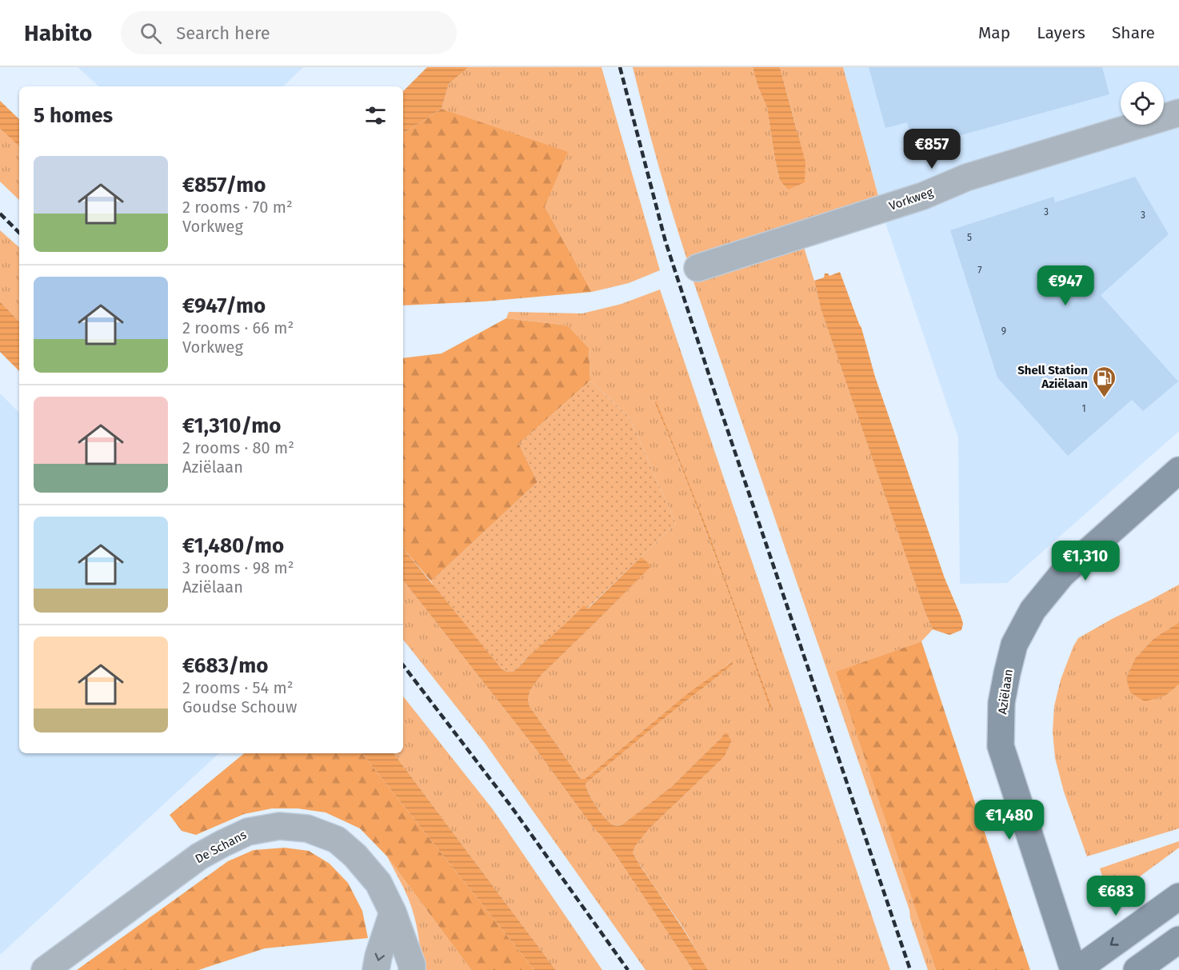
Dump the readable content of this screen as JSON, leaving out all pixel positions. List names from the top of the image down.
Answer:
{
  "streets": {
    "street": ["Vorkweg", "Aziëlaan", "De Schans"]
  },
  "places": {
    "fuel station": ["Shell Station Aziëlaan"]
  },
  "house_numbers": [
    "3",
    "3",
    "5",
    "7",
    "9",
    "1"
  ],
  "page": {
    "header": "Habito",
    "search": "Search here",
    "nav": ["Map", "Layers", "Share"],
    "heading": "5 homes",
    "price": [
      "€857",
      "€947",
      "€1,310",
      "€1,480",
      "€683"
    ],
    "list": [
      {
        "name": "€857/mo",
        "note": "2 rooms · 70 m² · Vorkweg"
      },
      {
        "name": "€947/mo",
        "note": "2 rooms · 66 m² · Vorkweg"
      },
      {
        "name": "€1,310/mo",
        "note": "2 rooms · 80 m² · Aziëlaan"
      },
      {
        "name": "€1,480/mo",
        "note": "3 rooms · 98 m² · Aziëlaan"
      },
      {
        "name": "€683/mo",
        "note": "2 rooms · 54 m² · Goudse Schouw"
      }
    ]
  }
}
